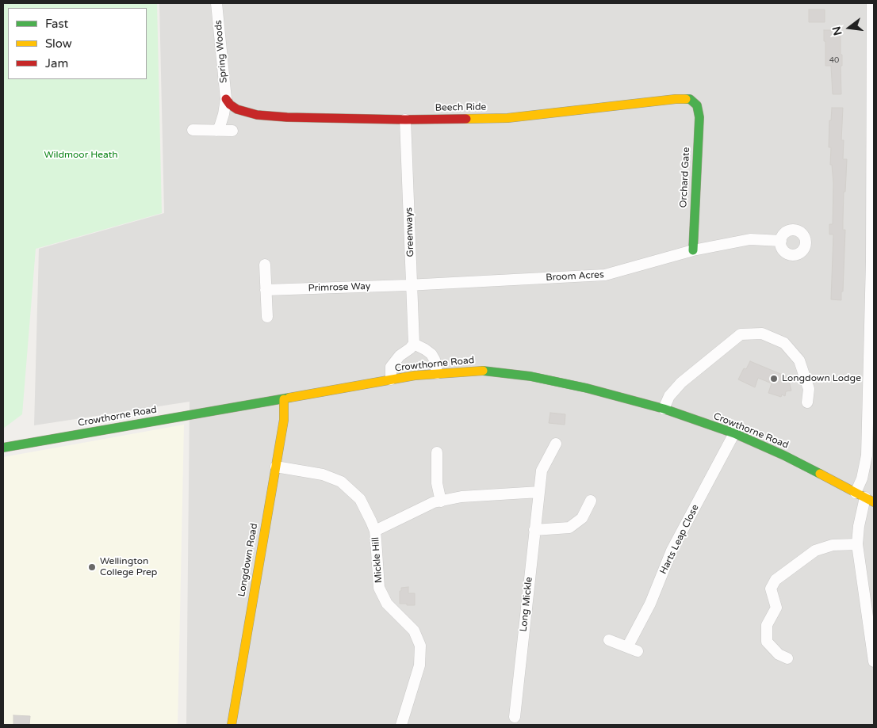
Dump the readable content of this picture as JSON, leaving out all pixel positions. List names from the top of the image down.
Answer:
{
  "streets": {
    "street": [
      "Spring Woods",
      "Beech Ride",
      "Orchard Gate",
      "Greenways",
      "Broom Acres",
      "Primrose Way",
      "Crowthorne Road",
      "Harts Leap Close",
      "Longdown Road",
      "Mickle Hill",
      "Long Mickle"
    ]
  },
  "crossings": [
    ["Spring Woods", "Beech Ride"],
    ["Beech Ride", "Orchard Gate"],
    ["Beech Ride", "Greenways"],
    ["Orchard Gate", "Broom Acres"],
    ["Greenways", "Broom Acres"],
    ["Greenways", "Primrose Way"],
    ["Broom Acres", "Primrose Way"],
    ["Crowthorne Road", "Harts Leap Close"],
    ["Crowthorne Road", "Longdown Road"],
    ["Longdown Road", "Mickle Hill"]
  ],
  "parks": ["Wildmoor Heath"],
  "places": ["Longdown Lodge", "Wellington College Prep"],
  "house_numbers": ["40"],
  "legend": ["Fast", "Slow", "Jam"],
  "north": "left"
}
